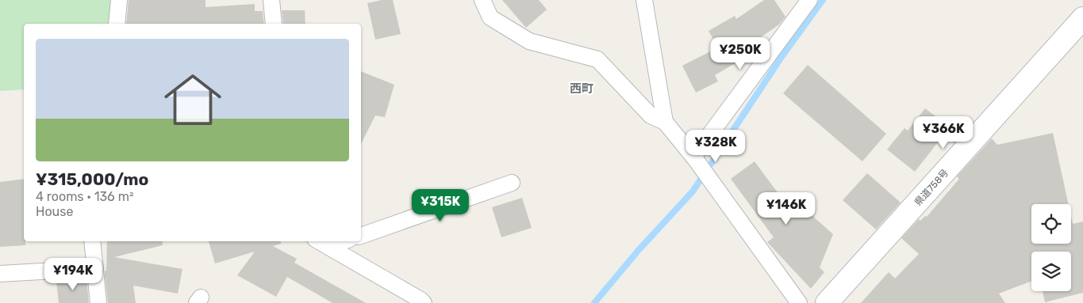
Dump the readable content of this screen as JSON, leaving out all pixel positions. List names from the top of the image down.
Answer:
{
  "streets": {
    "main road": ["県道758号"]
  },
  "districts": ["西町"],
  "page": {
    "list": [
      {
        "name": "¥315,000/mo",
        "note": "4 rooms · 136 m² · House"
      }
    ],
    "price": [
      "¥250K",
      "¥366K",
      "¥328K",
      "¥315K",
      "¥146K",
      "¥194K"
    ]
  }
}
